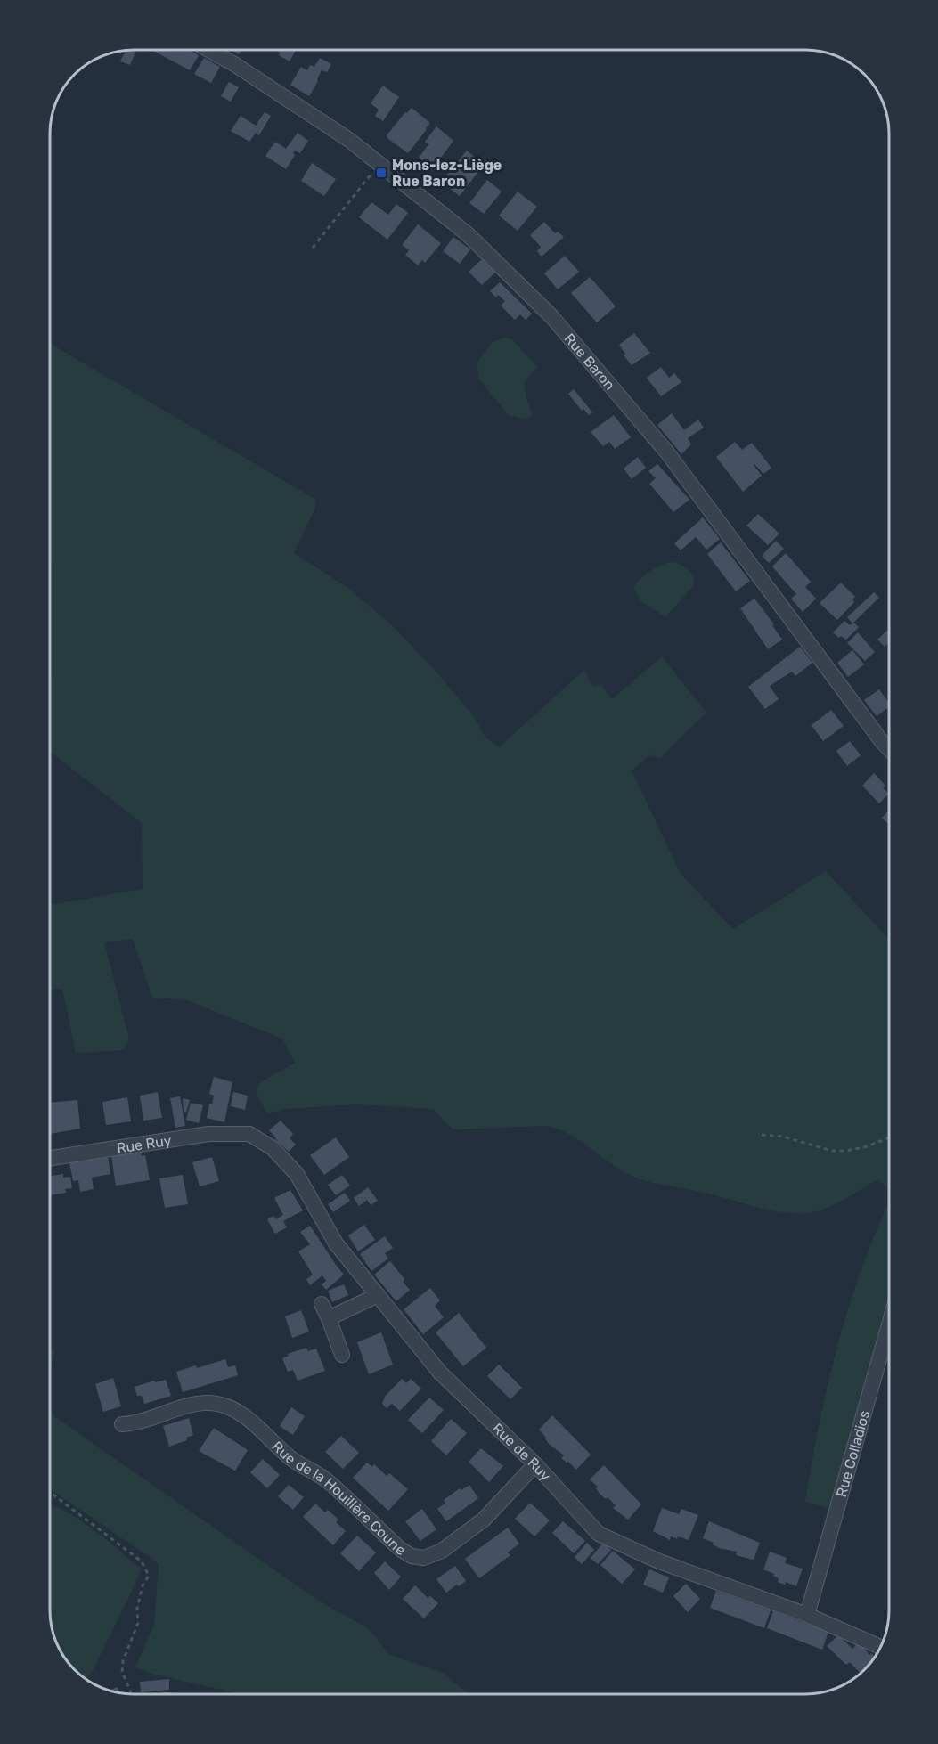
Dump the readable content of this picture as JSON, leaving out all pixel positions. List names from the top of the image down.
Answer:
{
  "streets": {
    "street": [
      "Rue Baron",
      "Rue Ruy",
      "Rue de Ruy",
      "Rue Colladios",
      "Rue de la Houillère Coune"
    ]
  },
  "crossings": [
    ["Rue Ruy", "Rue de Ruy"],
    ["Rue de Ruy", "Rue Colladios"],
    ["Rue de Ruy", "Rue de la Houillère Coune"]
  ],
  "places": {
    "transit": ["Mons-lez-Liège Rue Baron"]
  }
}
